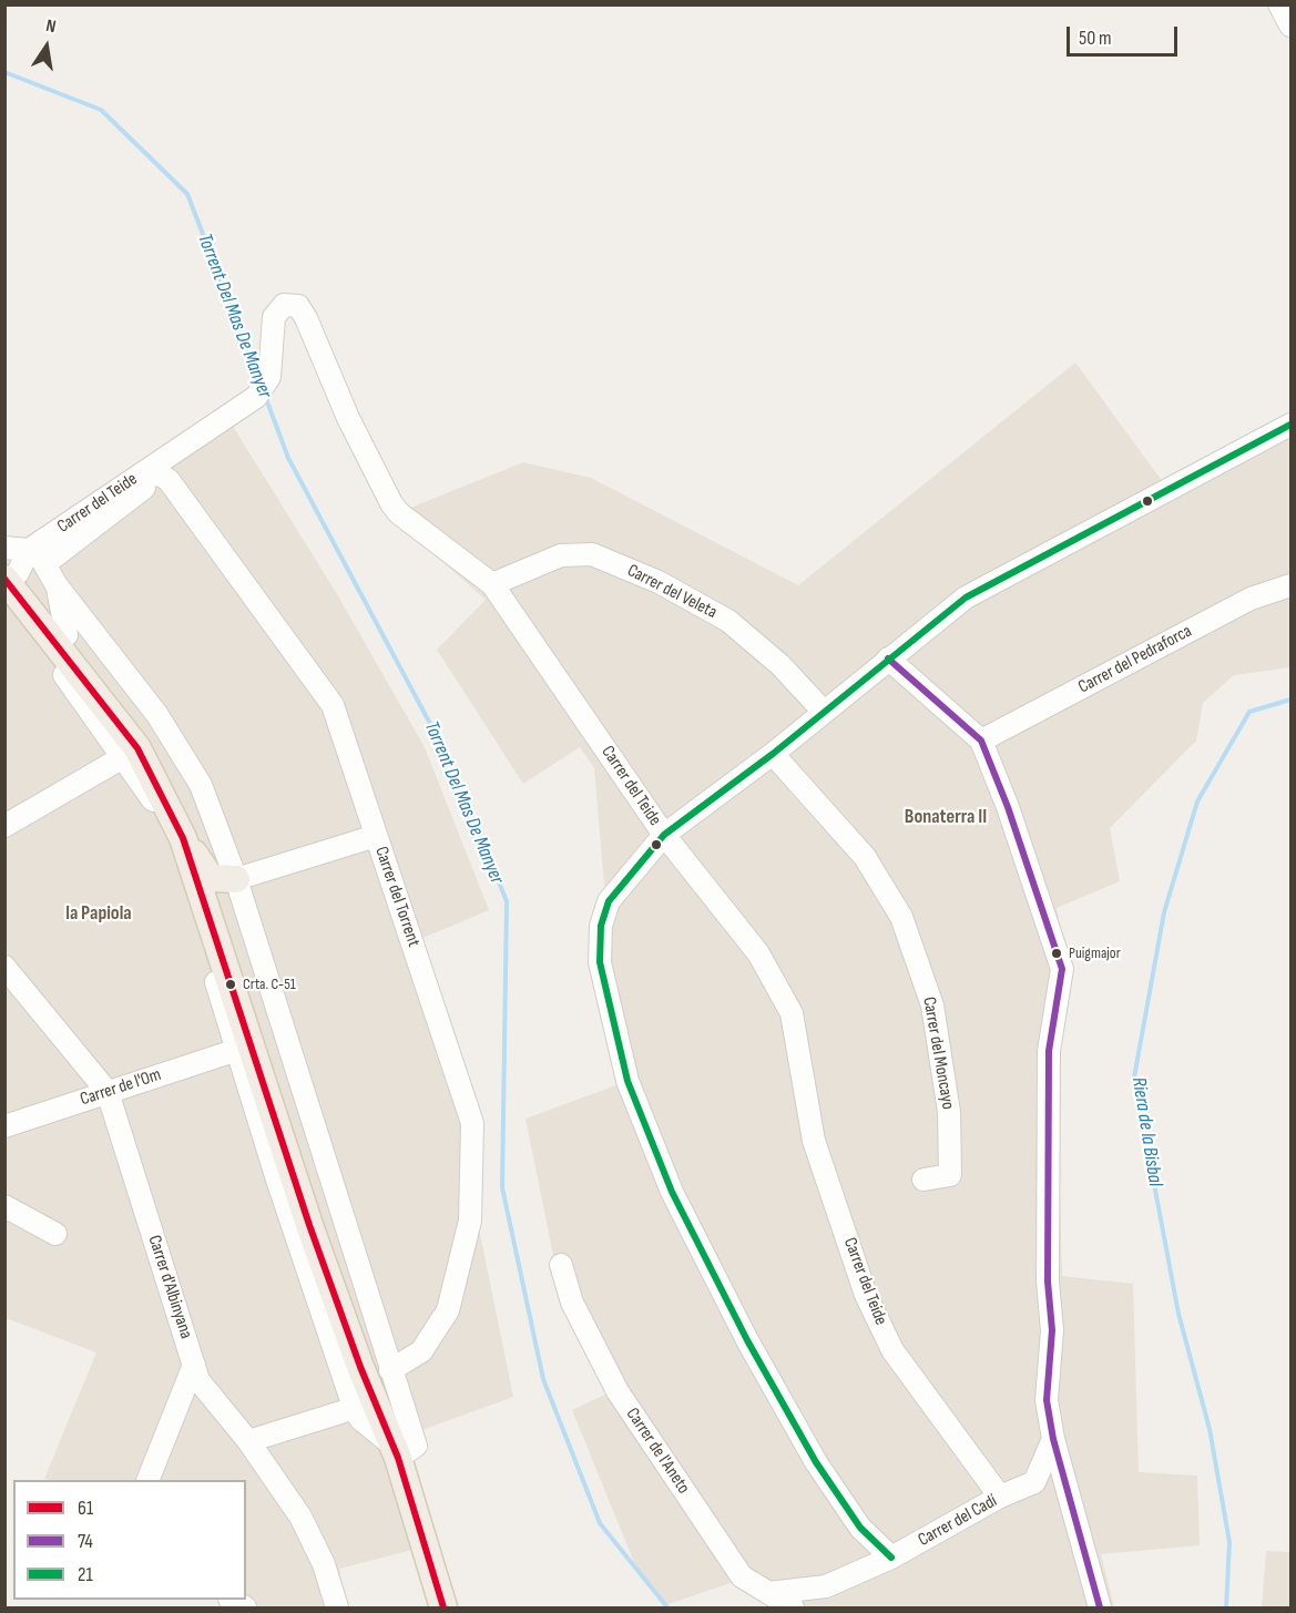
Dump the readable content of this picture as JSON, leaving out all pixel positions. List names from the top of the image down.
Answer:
{
  "streets": {
    "street": [
      "Carrer del Teide",
      "Carrer del Veleta",
      "Carrer del Pedraforca",
      "Carrer del Torrent",
      "Carrer del Moncayo",
      "Carrer de l'Om",
      "Carrer d'Albinyana",
      "Carrer de l'Aneto",
      "Carrer del Cadí"
    ]
  },
  "crossings": [
    ["Carrer del Teide", "Carrer del Veleta"],
    ["Carrer del Teide", "Carrer del Torrent"],
    ["Carrer del Teide", "Carrer del Cadí"],
    ["Carrer de l'Om", "Carrer d'Albinyana"],
    ["Carrer de l'Aneto", "Carrer del Cadí"]
  ],
  "districts": ["Bonaterra II", "la Papiola"],
  "water": ["Torrent Del Mas De Manyer", "Riera de la Bisbal"],
  "places": ["Puigmajor", "Crta. C-51"],
  "lines": ["transit line 21", "transit line 61", "transit line 74"],
  "legend": ["61", "74", "21"],
  "scale_bar": "50 m",
  "north": "top"
}
